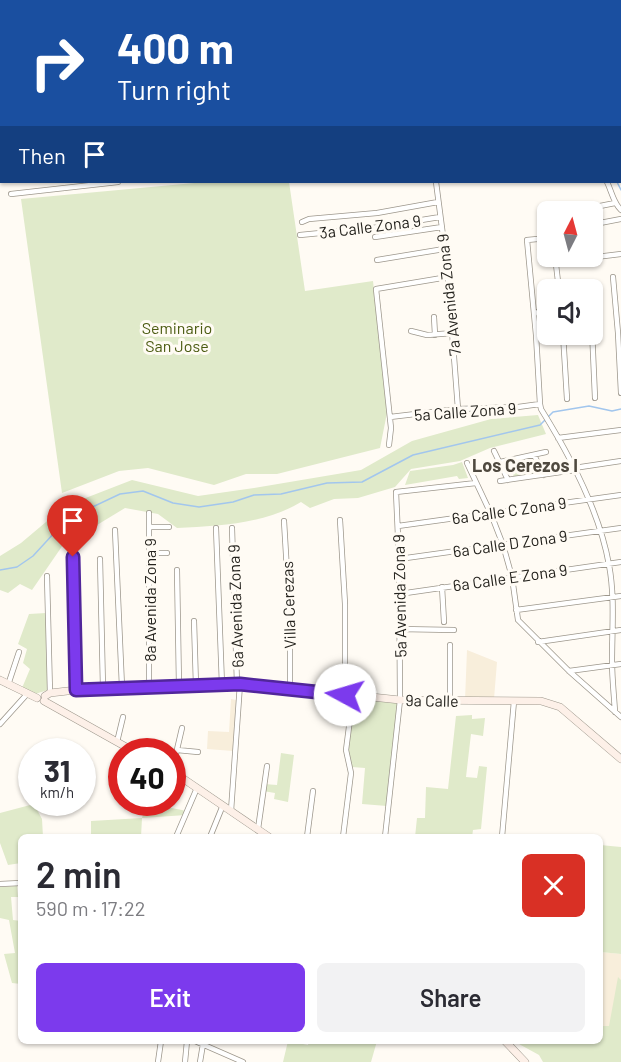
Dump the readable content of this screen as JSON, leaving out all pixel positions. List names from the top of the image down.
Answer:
{
  "streets": {
    "street": [
      "3a Calle Zona 9",
      "7a Avenida Zona 9",
      "5a Calle Zona 9",
      "6a Calle C Zona 9",
      "6a Calle D Zona 9",
      "6a Calle E Zona 9",
      "5a Avenida Zona 9",
      "8a Avenida Zona 9",
      "Villa Cerezas",
      "6a Avenida Zona 9",
      "9a Calle"
    ]
  },
  "crossings": [
    ["3a Calle Zona 9", "7a Avenida Zona 9"],
    ["7a Avenida Zona 9", "5a Calle Zona 9"],
    ["6a Calle C Zona 9", "5a Avenida Zona 9"],
    ["6a Calle D Zona 9", "5a Avenida Zona 9"],
    ["6a Calle E Zona 9", "5a Avenida Zona 9"],
    ["5a Avenida Zona 9", "9a Calle"],
    ["8a Avenida Zona 9", "9a Calle"],
    ["Villa Cerezas", "9a Calle"],
    ["6a Avenida Zona 9", "9a Calle"]
  ],
  "districts": ["Los Cerezos I"],
  "parks": ["Seminario San Jose"],
  "north": "top",
  "page": {
    "turn": ["400 m", "Turn right"],
    "then": "Then",
    "speed": "31 km/h",
    "limit": "40",
    "heading": ["2 min", "590 m · 17:22"],
    "buttons": ["Exit", "Share"]
  }
}
